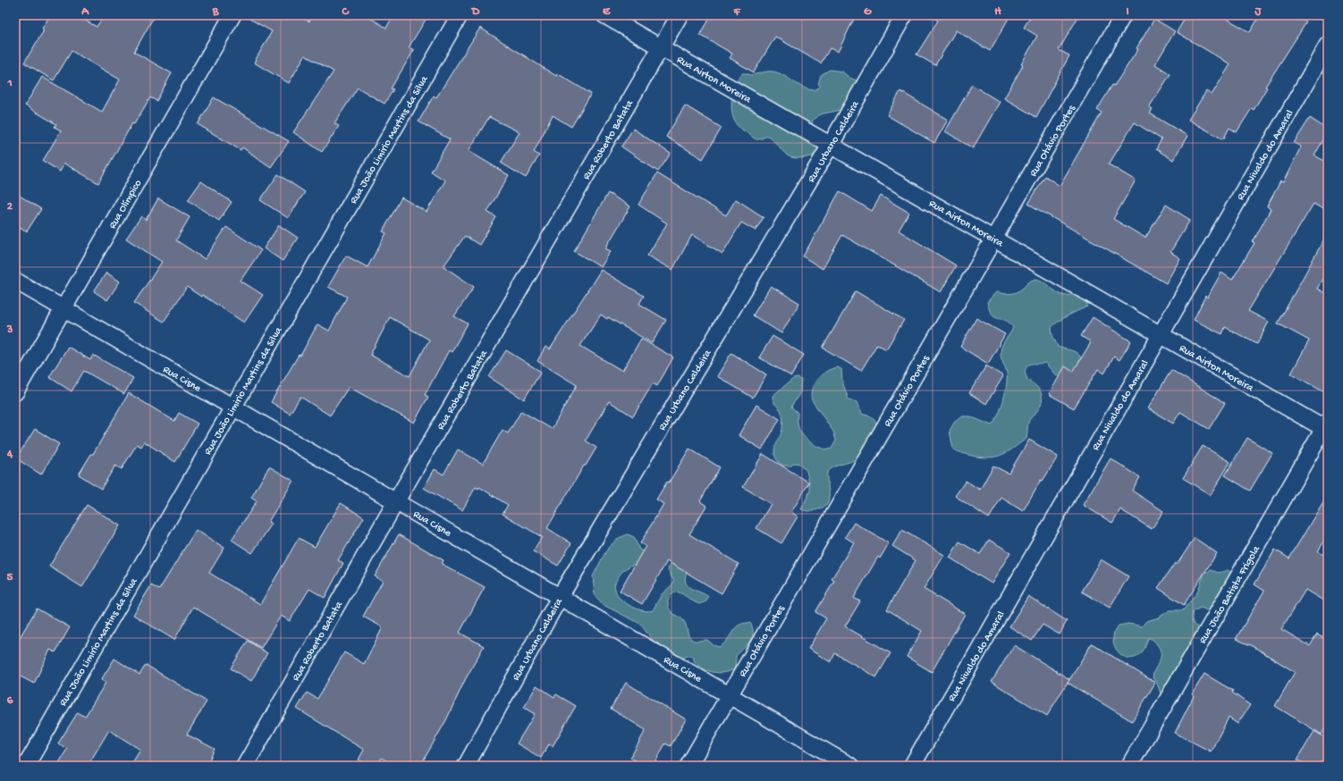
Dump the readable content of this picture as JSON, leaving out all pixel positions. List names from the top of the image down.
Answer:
{
  "streets": {
    "street": [
      "Rua Airton Moreira",
      "Rua João Limirio Martins da Silva",
      "Rua Roberto Batata",
      "Rua Otávio Portes",
      "Rua Urbano Caldeira",
      "Rua Nivaldo do Amaral",
      "Rua Olímpico",
      "Rua Cisne",
      "Rua João Batista Frigola"
    ]
  },
  "crossings": [
    ["Rua Airton Moreira", "Rua Roberto Batata"],
    ["Rua Airton Moreira", "Rua Otávio Portes"],
    ["Rua Airton Moreira", "Rua Urbano Caldeira"],
    ["Rua Airton Moreira", "Rua Nivaldo do Amaral"],
    ["Rua Airton Moreira", "Rua João Batista Frigola"],
    ["Rua João Limirio Martins da Silva", "Rua Cisne"],
    ["Rua Roberto Batata", "Rua Cisne"],
    ["Rua Otávio Portes", "Rua Cisne"],
    ["Rua Urbano Caldeira", "Rua Cisne"],
    ["Rua Olímpico", "Rua Cisne"]
  ],
  "grid": {
    "columns": [
      "A",
      "B",
      "C",
      "D",
      "E",
      "F",
      "G",
      "H",
      "I",
      "J"
    ],
    "rows": [
      "1",
      "2",
      "3",
      "4",
      "5",
      "6"
    ]
  }
}
